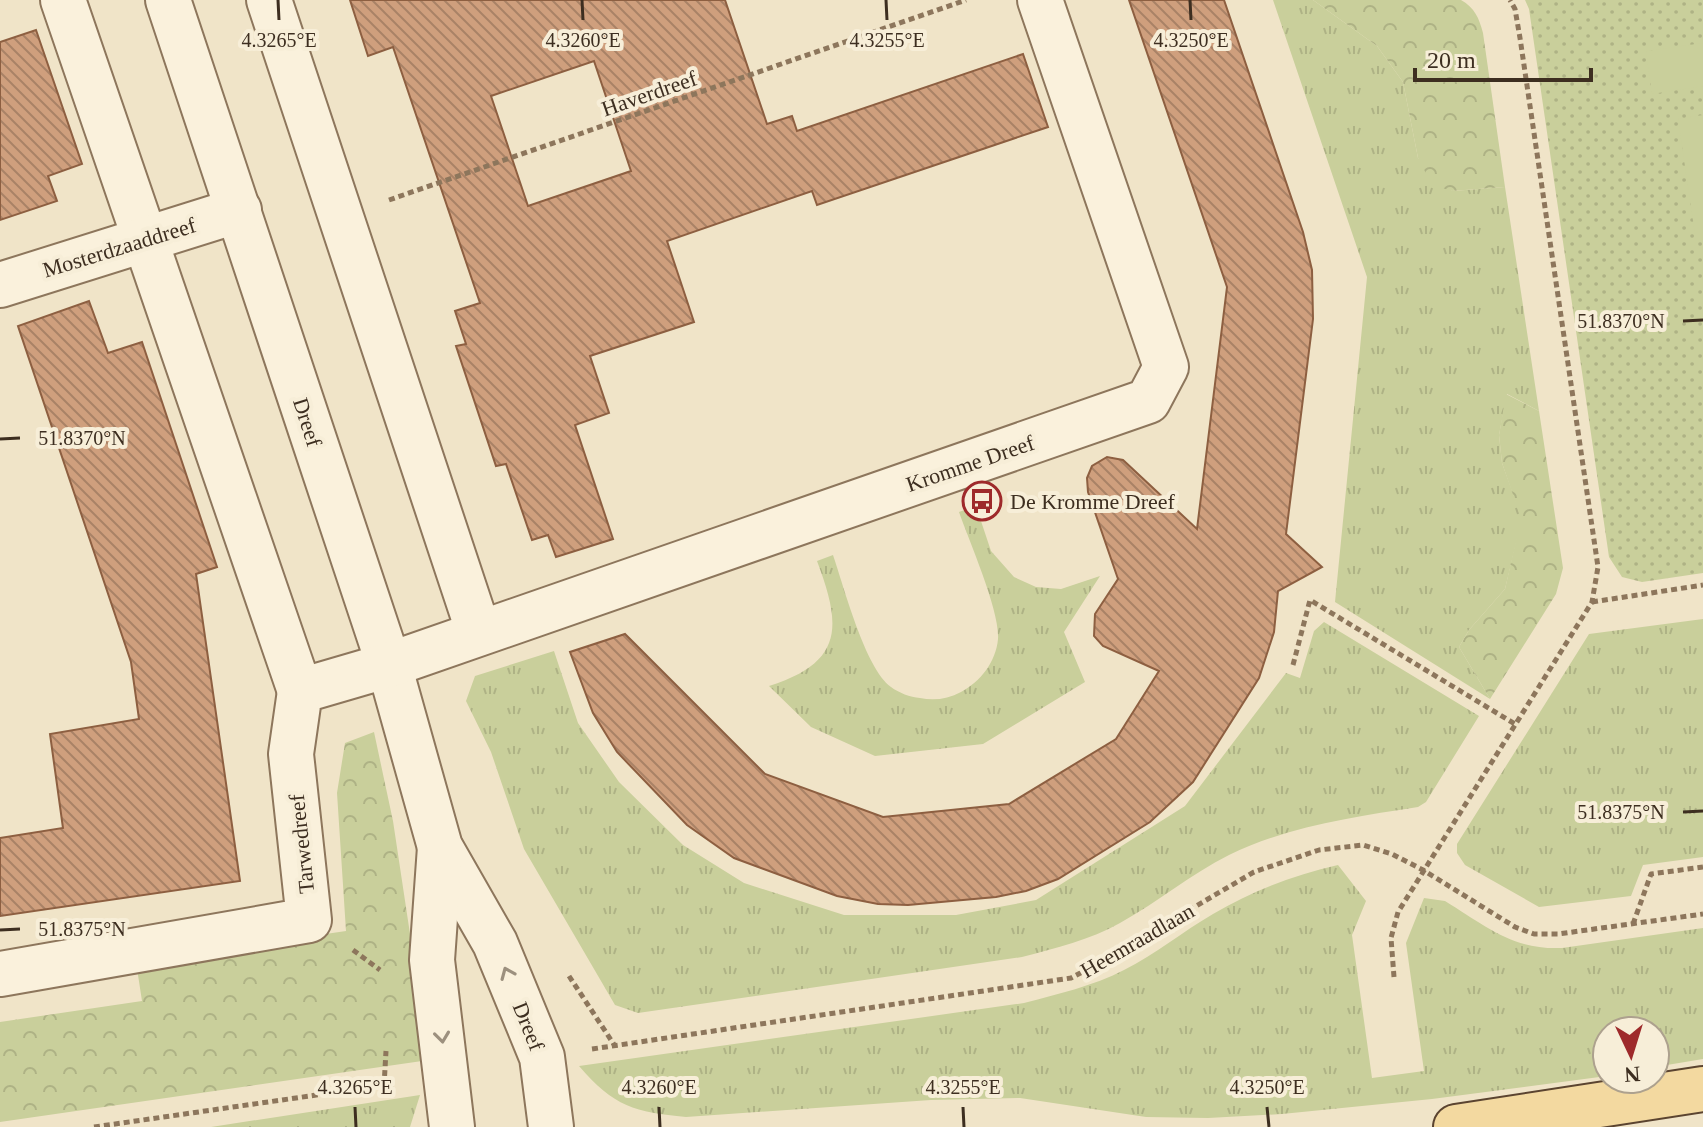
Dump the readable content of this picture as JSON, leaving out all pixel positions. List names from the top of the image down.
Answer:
{
  "streets": {
    "street": [
      "Mosterdzaaddreef",
      "Dreef",
      "Kromme Dreef",
      "Tarwedreef"
    ],
    "path": ["Haverdreef", "Heemraadlaan"]
  },
  "crossings": [
    ["Mosterdzaaddreef", "Dreef"],
    ["Dreef", "Kromme Dreef"],
    ["Dreef", "Heemraadlaan"]
  ],
  "places": {
    "bus stop": ["De Kromme Dreef"]
  },
  "scale_bar": "20 m",
  "north": "bottom",
  "coordinates": [
    "4.3265°E",
    "4.3260°E",
    "4.3255°E",
    "4.3250°E",
    "51.8370°N",
    "51.8375°N"
  ]
}
